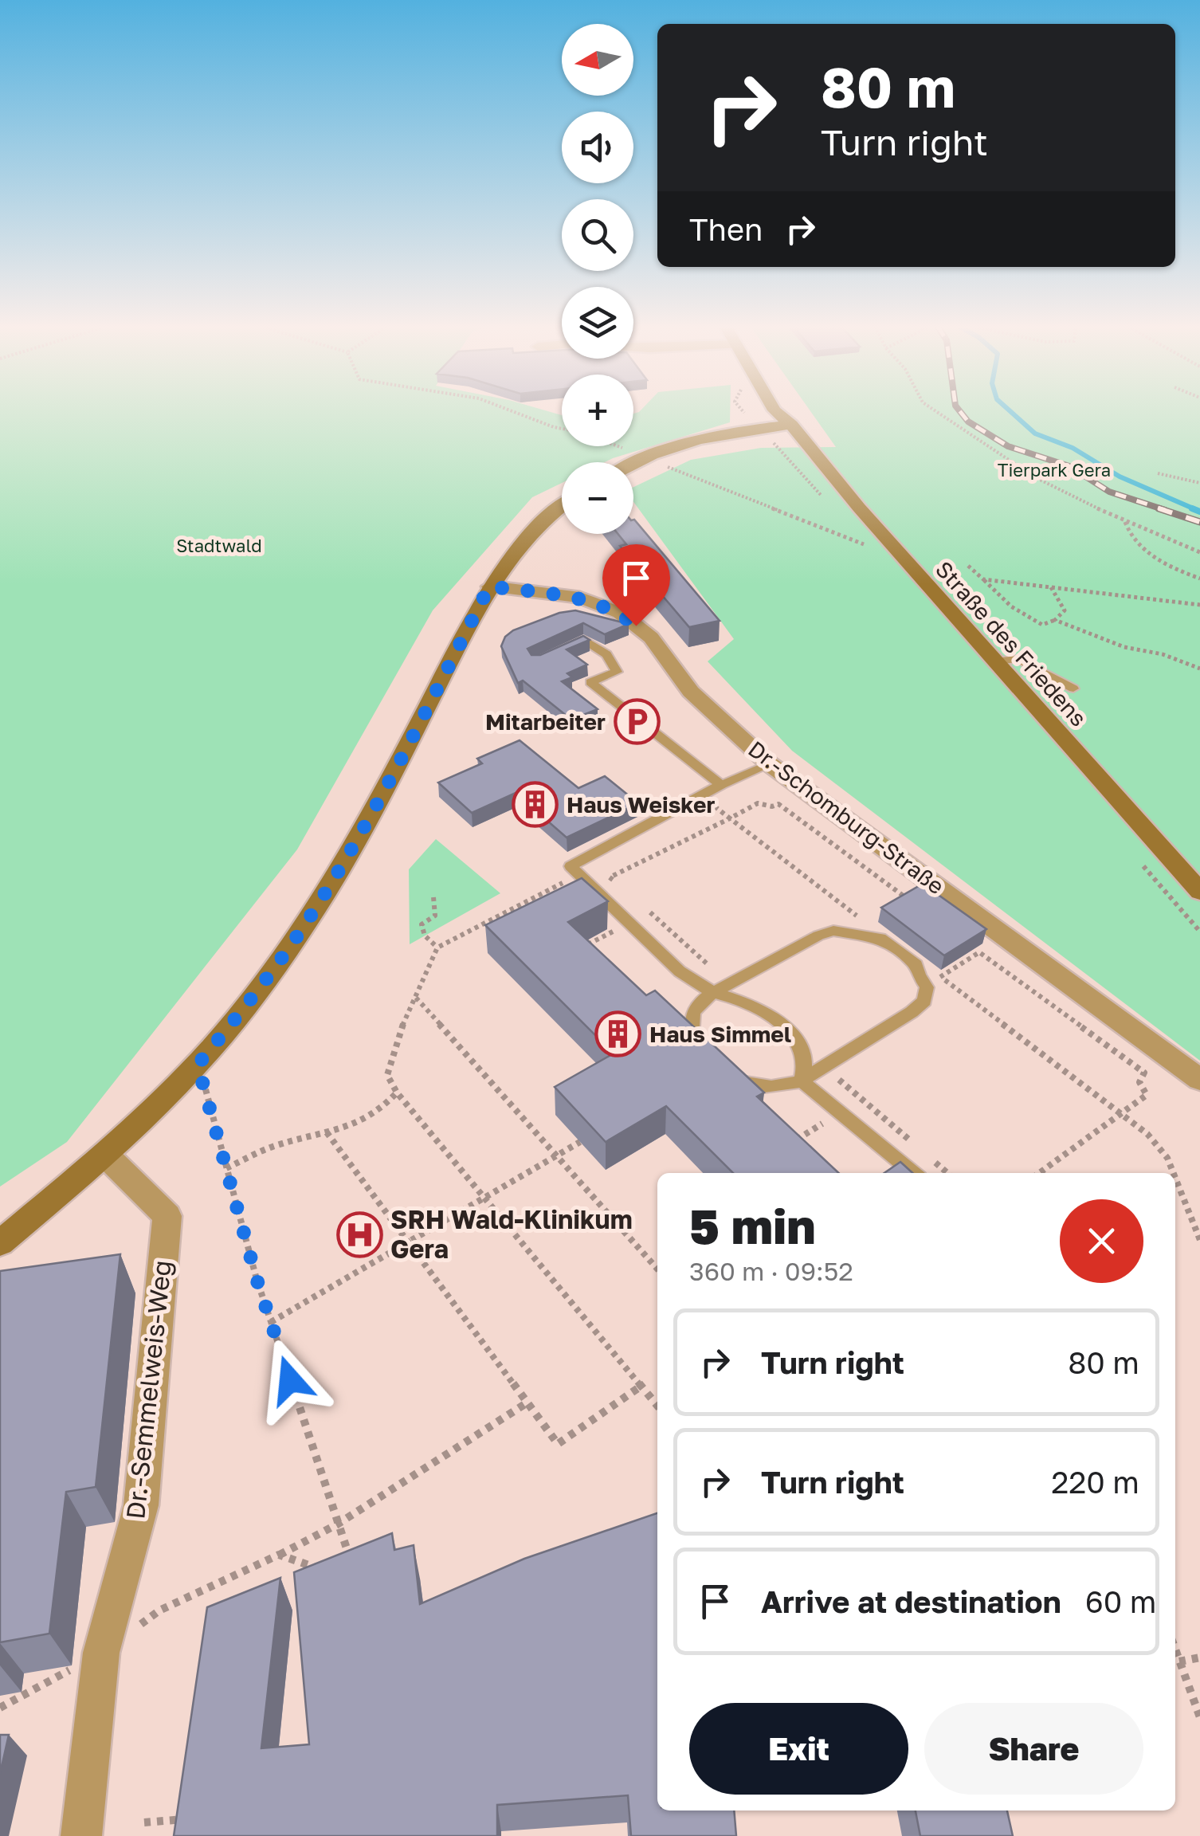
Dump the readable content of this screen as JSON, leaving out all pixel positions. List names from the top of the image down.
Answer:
{
  "streets": {
    "main road": ["Straße des Friedens"],
    "street": ["Dr.-Schomburg-Straße", "Dr.-Semmelweis-Weg"]
  },
  "parks": ["Tierpark Gera", "Stadtwald"],
  "places": {
    "parking": ["Mitarbeiter"],
    "building": ["Haus Weisker", "Haus Simmel"],
    "hospital": ["SRH Wald-Klinikum Gera"]
  },
  "north": "left",
  "page": {
    "map_buttons": ["+", "−"],
    "turn": ["80 m", "Turn right"],
    "then": "Then",
    "heading": ["5 min", "360 m · 09:52"],
    "list": [
      {
        "name": "Turn right",
        "value": "80 m"
      },
      {
        "name": "Turn right",
        "value": "220 m"
      },
      {
        "name": "Arrive at destination",
        "value": "60 m"
      }
    ],
    "buttons": ["Exit", "Share"]
  }
}
